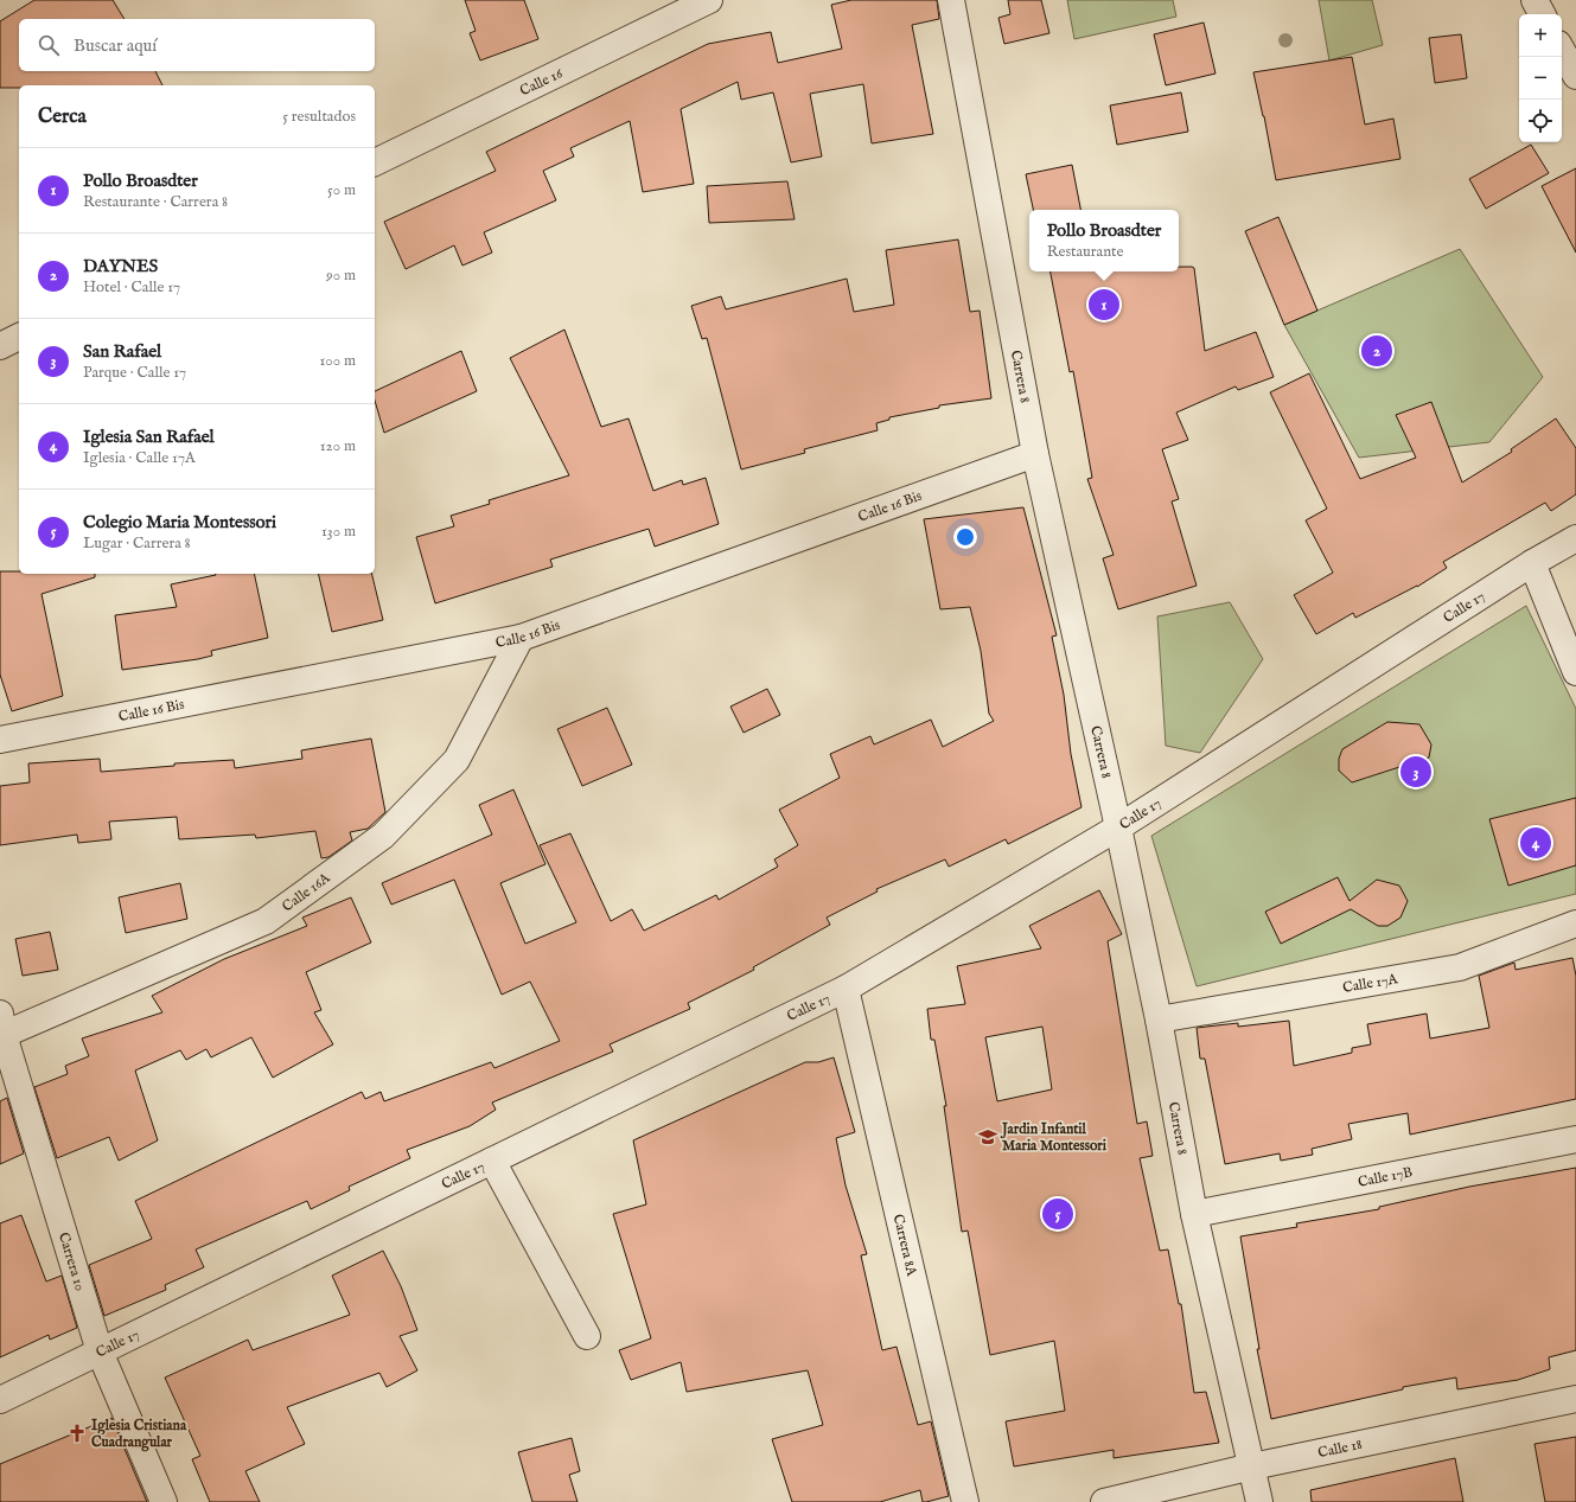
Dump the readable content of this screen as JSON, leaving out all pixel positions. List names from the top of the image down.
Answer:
{
  "streets": {
    "street": [
      "Calle 16",
      "Carrera 8",
      "Calle 16 Bis",
      "Calle 17",
      "Calle 16A",
      "Calle 17A",
      "Calle 17B",
      "Carrera 8A",
      "Carrera 10",
      "Calle 18"
    ]
  },
  "crossings": [
    ["Carrera 8", "Calle 16 Bis"],
    ["Carrera 8", "Calle 17"],
    ["Carrera 8", "Calle 17A"],
    ["Carrera 8", "Calle 17B"],
    ["Carrera 8", "Calle 18"],
    ["Calle 16 Bis", "Calle 16A"],
    ["Calle 17", "Carrera 8A"],
    ["Calle 17", "Carrera 10"],
    ["Calle 16A", "Carrera 10"]
  ],
  "places": {
    "school or university": ["Jardin Infantil Maria Montessori"],
    "church": ["Iglesia Cristiana Cuadrangular"]
  },
  "page": {
    "map_buttons": ["+", "−"],
    "search": "Buscar aquí",
    "heading": ["Cerca", "5 resultados"],
    "list": [
      {
        "mark": "1",
        "name": "Pollo Broasdter",
        "note": "Restaurante · Carrera 8",
        "value": "50 m"
      },
      {
        "mark": "2",
        "name": "DAYNES",
        "note": "Hotel · Calle 17",
        "value": "90 m"
      },
      {
        "mark": "3",
        "name": "San Rafael",
        "note": "Parque · Calle 17",
        "value": "100 m"
      },
      {
        "mark": "4",
        "name": "Iglesia San Rafael",
        "note": "Iglesia · Calle 17A",
        "value": "120 m"
      },
      {
        "mark": "5",
        "name": "Colegio Maria Montessori",
        "note": "Lugar · Carrera 8",
        "value": "130 m"
      }
    ],
    "popup": ["Pollo Broasdter", "Restaurante"],
    "pins": [
      "1",
      "2",
      "3",
      "4",
      "5"
    ]
  }
}
